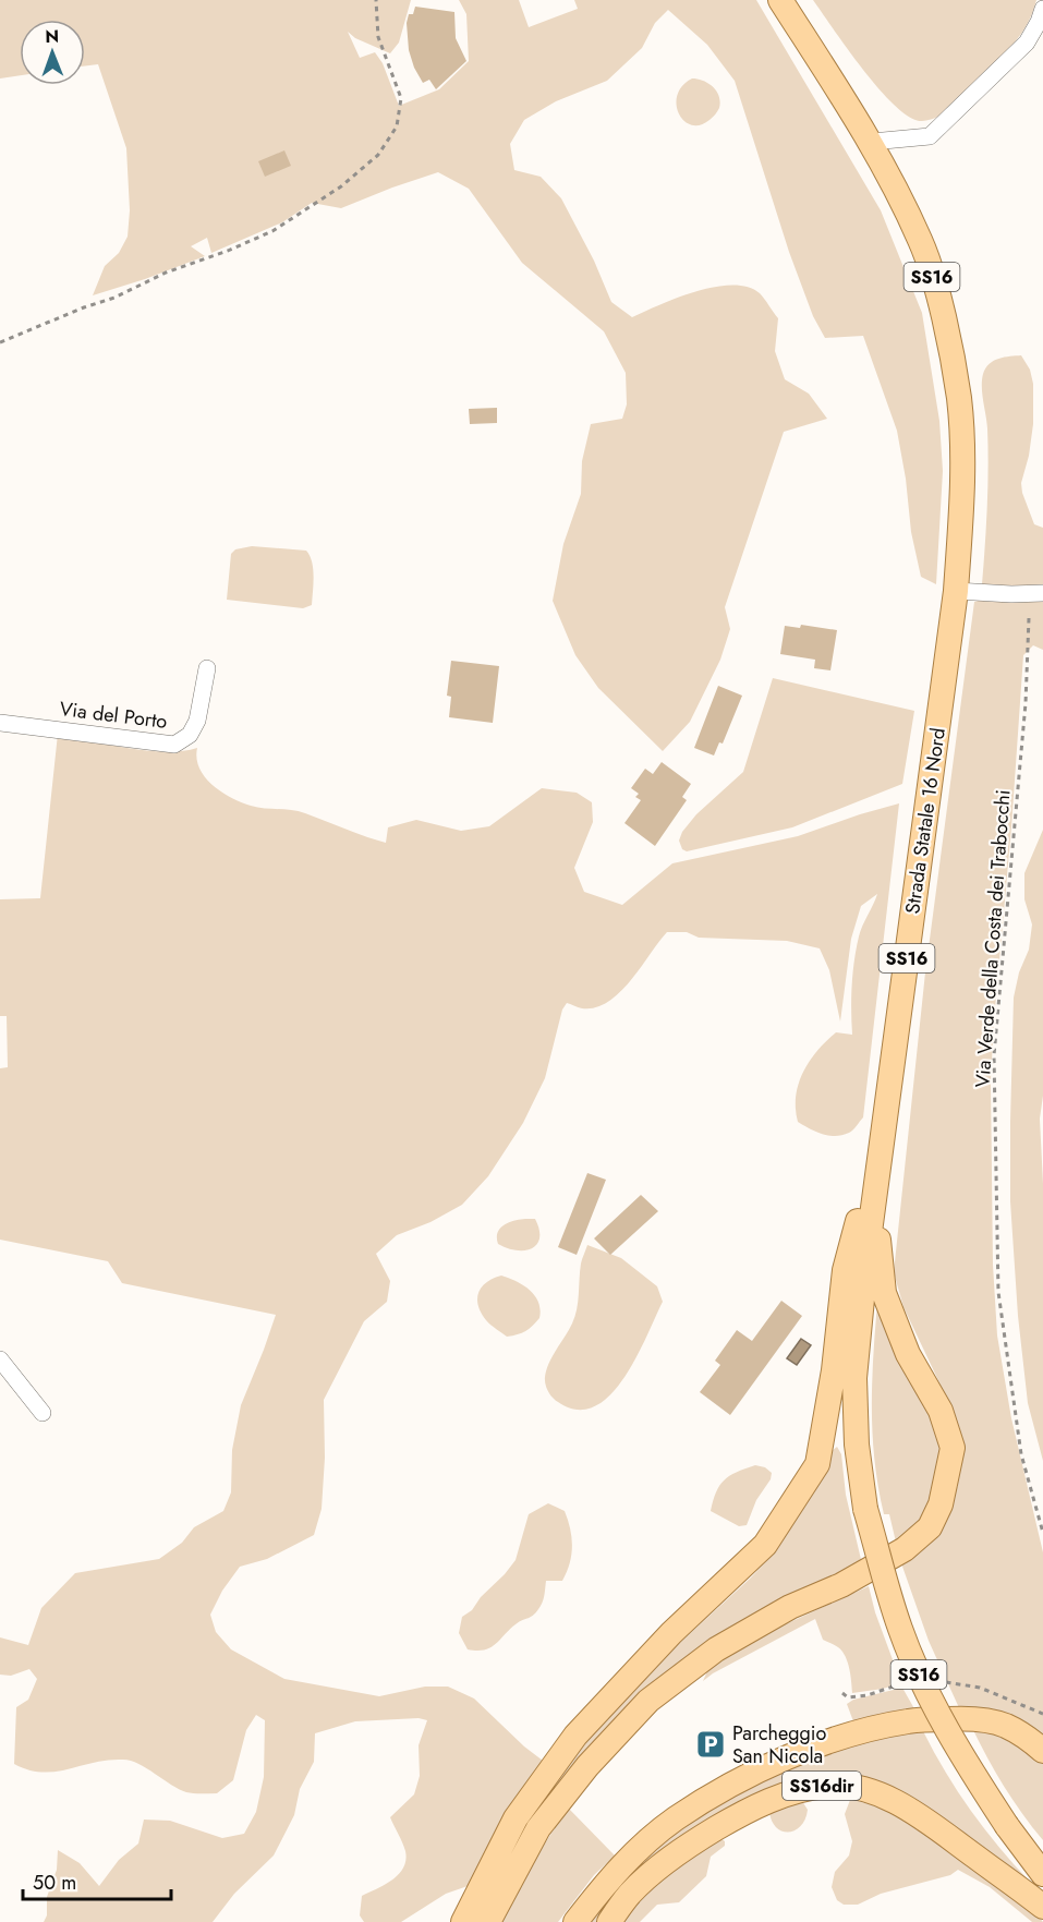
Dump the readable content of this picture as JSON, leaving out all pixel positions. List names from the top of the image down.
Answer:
{
  "streets": {
    "main road": ["SS16", "Strada Statale 16 Nord", "SS16dir"],
    "street": ["Via del Porto"],
    "path": ["Via Verde della Costa dei Trabocchi"]
  },
  "places": {
    "parking": ["Parcheggio San Nicola"]
  },
  "scale_bar": "50 m",
  "north": "top"
}
